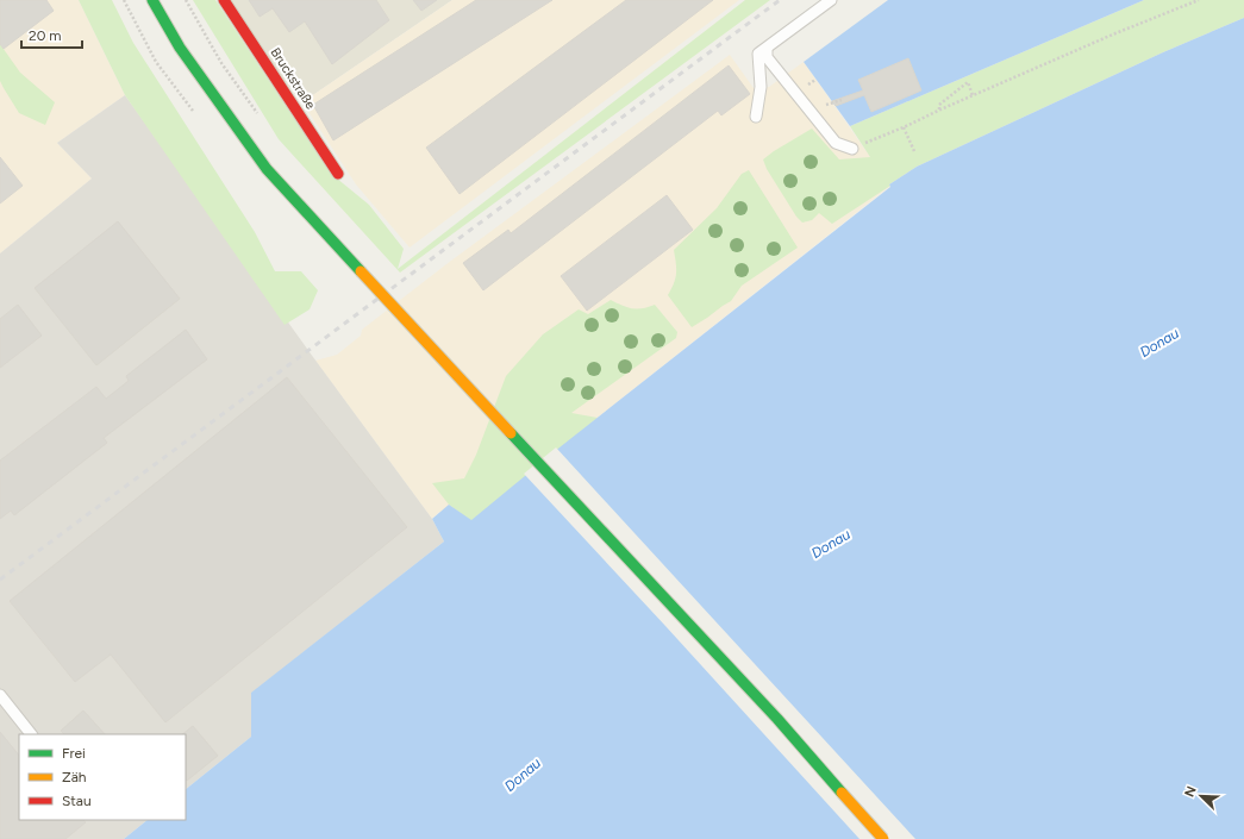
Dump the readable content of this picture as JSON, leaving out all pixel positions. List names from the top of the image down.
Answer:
{
  "streets": {
    "main road": ["Bruckstraße"]
  },
  "water": ["Donau"],
  "legend": ["Frei", "Zäh", "Stau"],
  "scale_bar": "20 m",
  "north": "top left"
}
